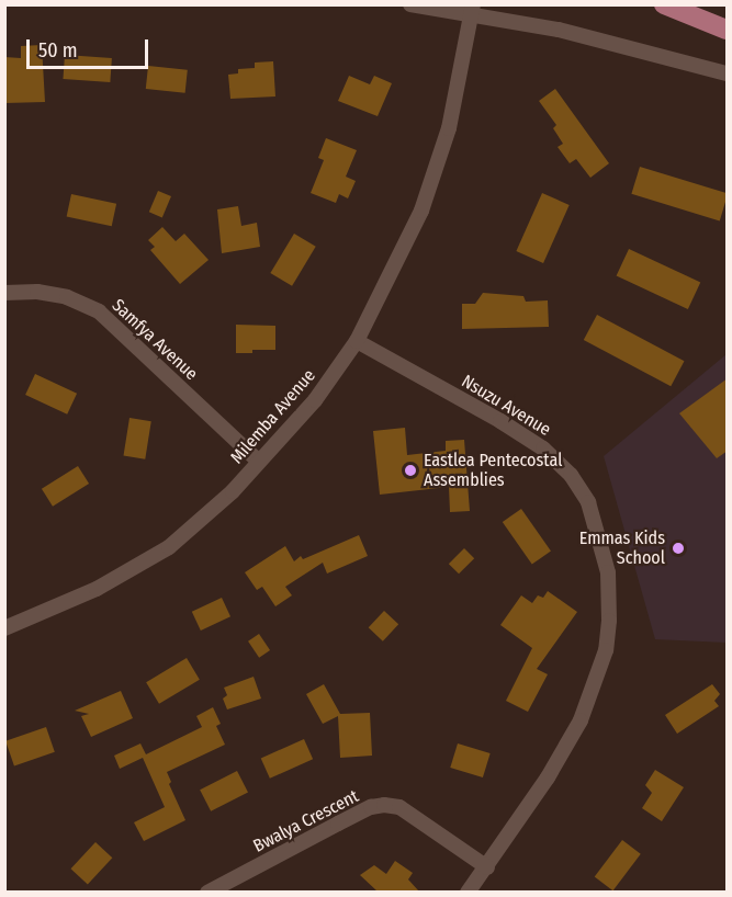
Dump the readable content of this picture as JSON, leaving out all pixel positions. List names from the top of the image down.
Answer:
{
  "streets": {
    "street": [
      "Samfya Avenue",
      "Nsuzu Avenue",
      "Milemba Avenue",
      "Bwalya Crescent"
    ]
  },
  "crossings": [
    ["Samfya Avenue", "Milemba Avenue"],
    ["Nsuzu Avenue", "Milemba Avenue"],
    ["Nsuzu Avenue", "Bwalya Crescent"]
  ],
  "places": ["Eastlea Pentecostal Assemblies", "Emmas Kids School"],
  "scale_bar": "50 m"
}
